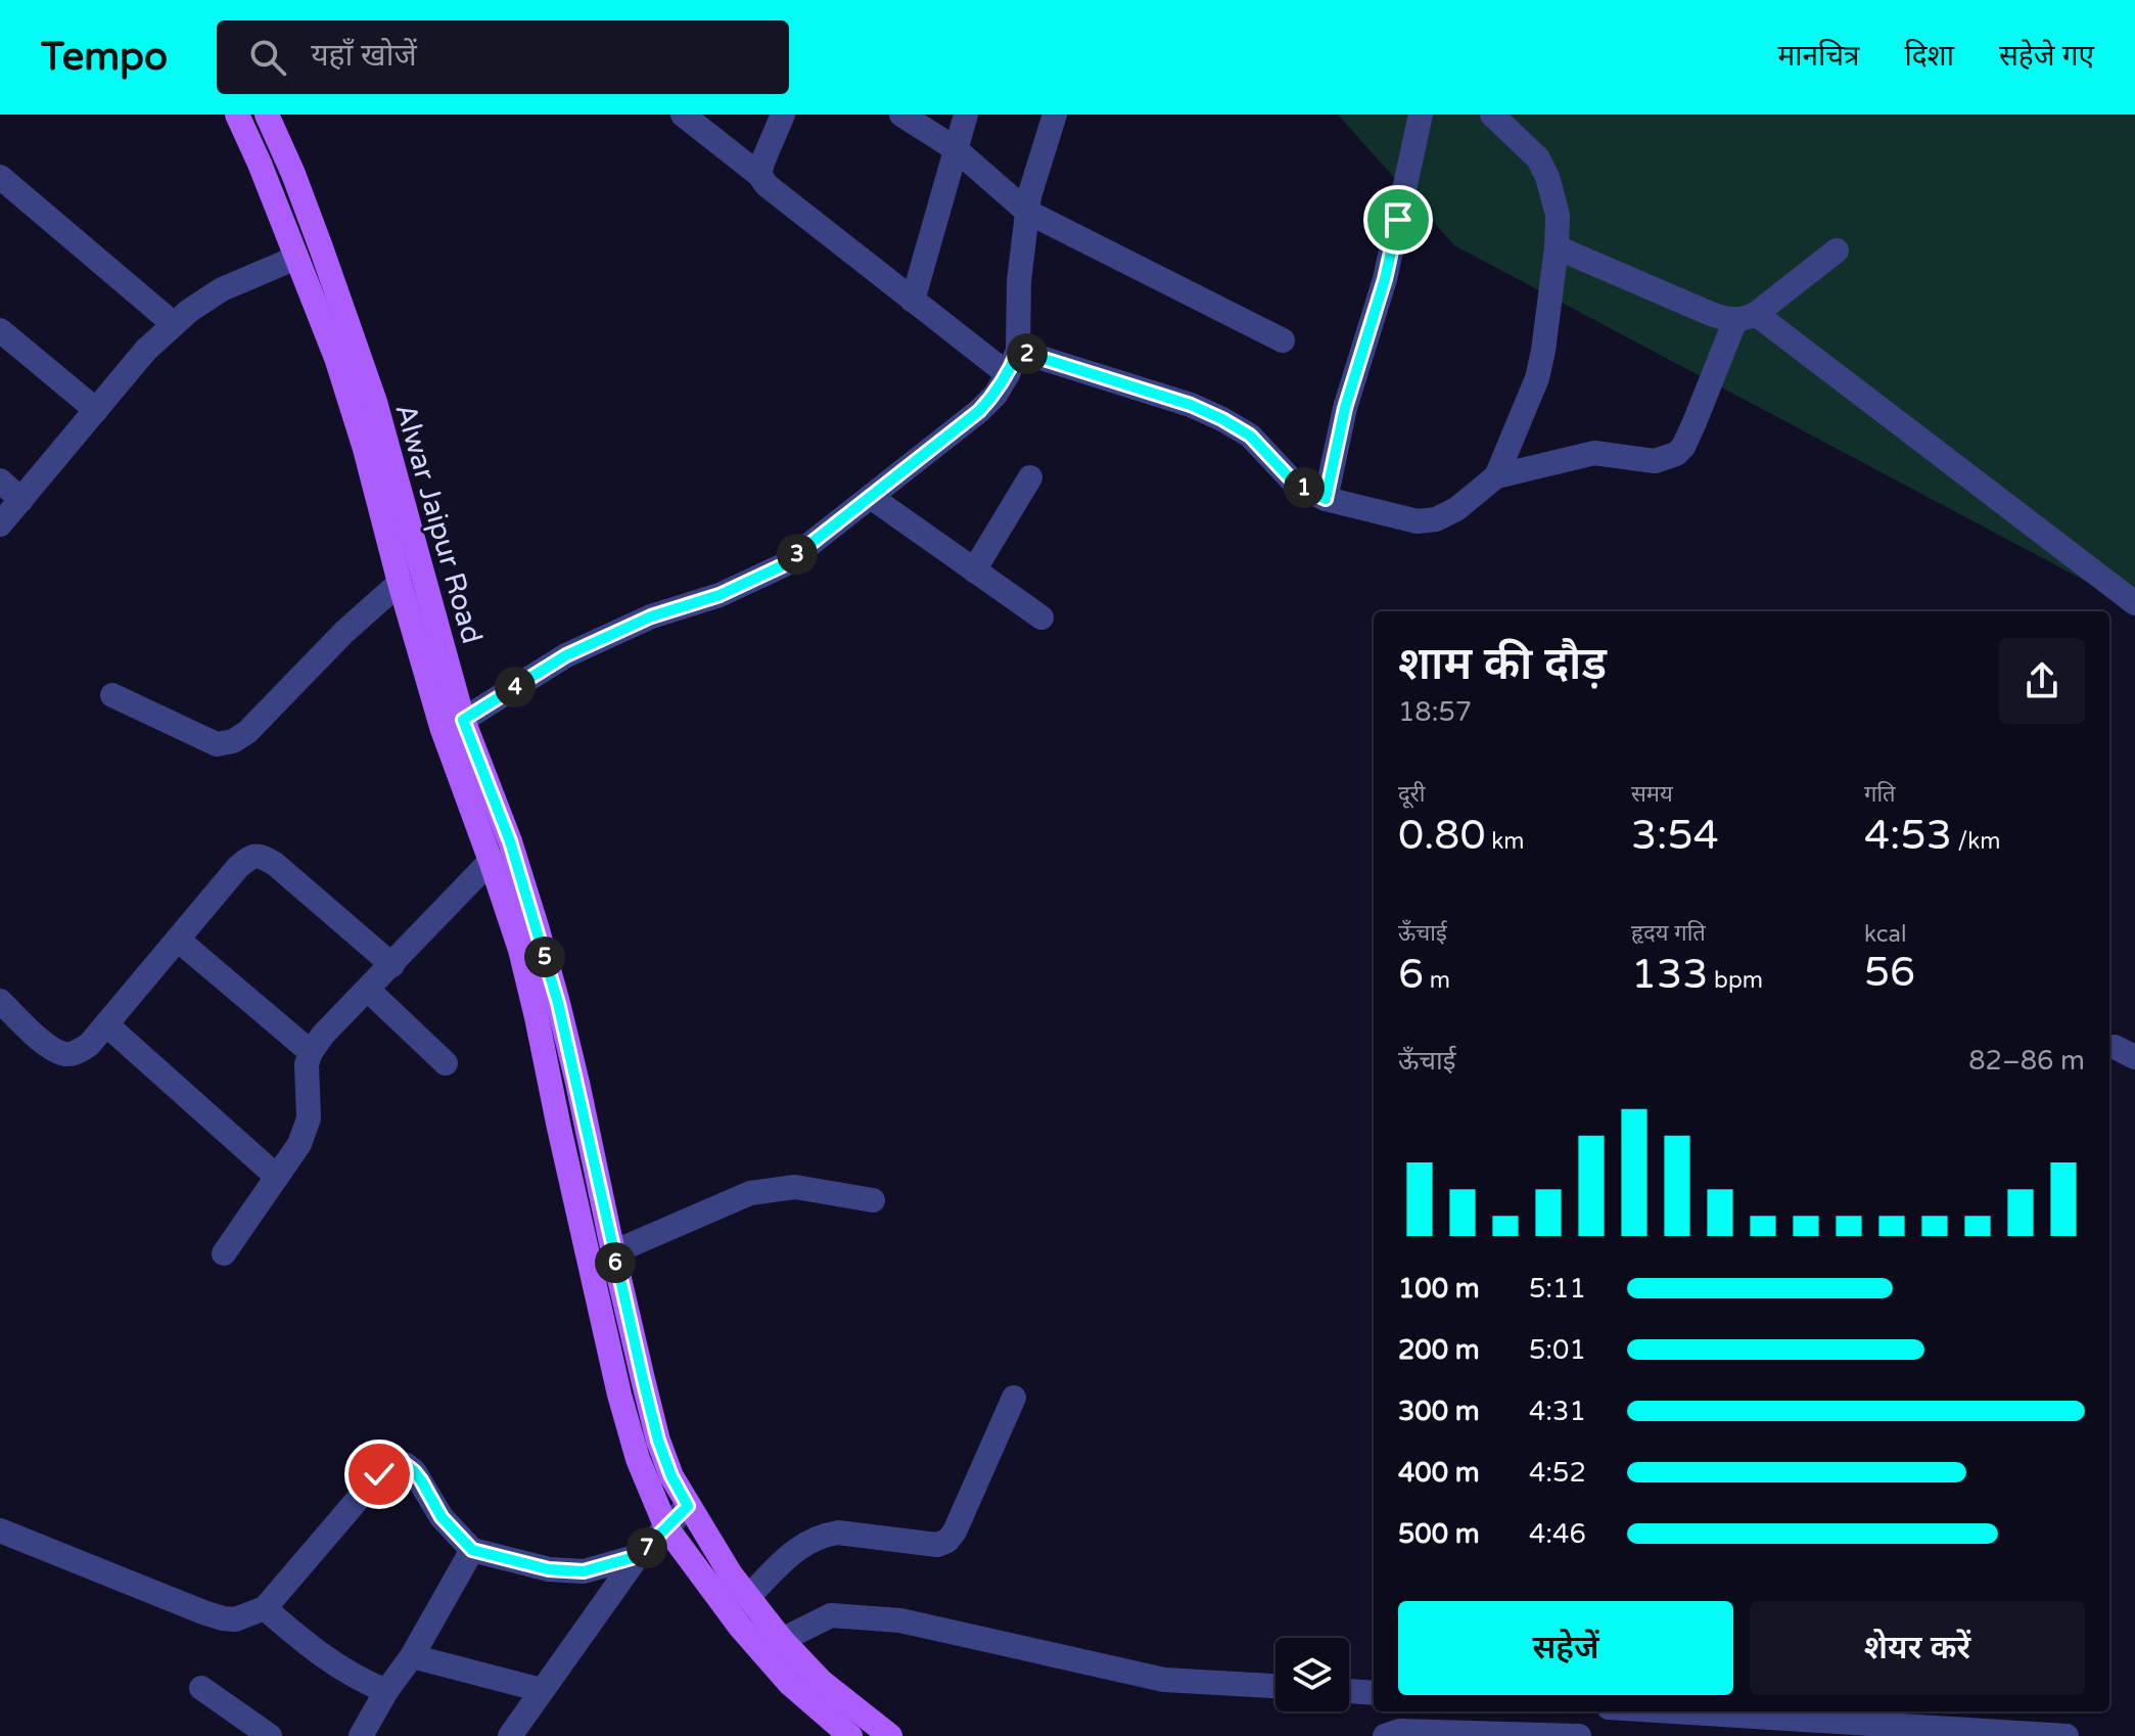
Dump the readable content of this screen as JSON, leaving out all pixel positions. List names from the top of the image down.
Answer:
{
  "streets": {
    "main road": ["Alwar Jaipur Road"]
  },
  "page": {
    "header": "Tempo",
    "search": "यहाँ खोजें",
    "nav": ["मानचित्र", "दिशा", "सहेजे गए"],
    "pins": [
      "2",
      "1",
      "3",
      "4",
      "5",
      "6",
      "7"
    ],
    "heading": ["शाम की दौड़", "18:57"],
    "stats": [
      ["दूरी", "0.80 km"],
      ["समय", "3:54"],
      ["गति", "4:53 /km"],
      ["ऊँचाई", "6 m"],
      ["हृदय गति", "133 bpm"],
      ["kcal", "56"]
    ],
    "chart": ["ऊँचाई", "82–86 m"],
    "list": [
      {
        "name": "100 m",
        "note": "5:11"
      },
      {
        "name": "200 m",
        "note": "5:01"
      },
      {
        "name": "300 m",
        "note": "4:31"
      },
      {
        "name": "400 m",
        "note": "4:52"
      },
      {
        "name": "500 m",
        "note": "4:46"
      }
    ],
    "buttons": ["सहेजें", "शेयर करें"]
  }
}
